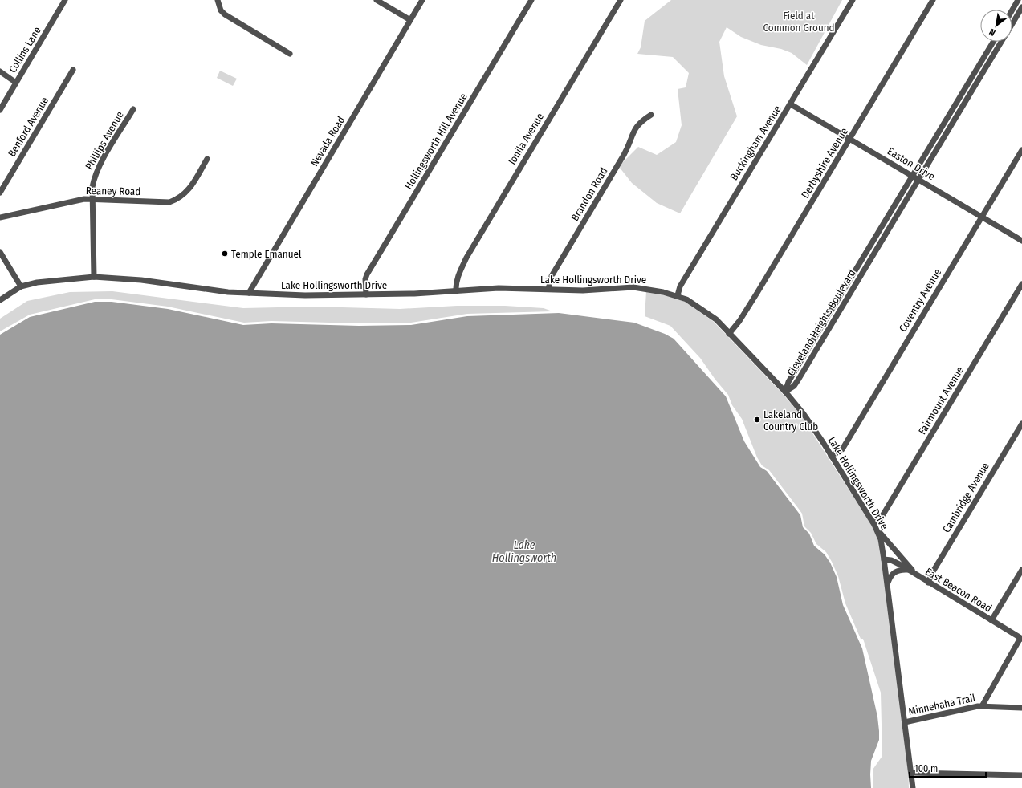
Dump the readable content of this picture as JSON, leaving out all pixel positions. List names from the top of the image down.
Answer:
{
  "streets": {
    "street": [
      "Collins Lane",
      "Benford Avenue",
      "Jonila Avenue",
      "Phillips Avenue",
      "Nevada Road",
      "Hollingsworth Hill Avenue",
      "Buckingham Avenue",
      "Derbyshire Avenue",
      "Easton Drive",
      "Reaney Road",
      "Brandon Road",
      "Lake Hollingsworth Drive",
      "Coventry Avenue",
      "Cleveland Heights Boulevard",
      "Fairmount Avenue",
      "Cambridge Avenue",
      "East Beacon Road",
      "Minnehaha Trail"
    ]
  },
  "crossings": [
    ["Jonila Avenue", "Lake Hollingsworth Drive"],
    ["Phillips Avenue", "Reaney Road"],
    ["Phillips Avenue", "Lake Hollingsworth Drive"],
    ["Nevada Road", "Lake Hollingsworth Drive"],
    ["Hollingsworth Hill Avenue", "Lake Hollingsworth Drive"],
    ["Buckingham Avenue", "Easton Drive"],
    ["Buckingham Avenue", "Lake Hollingsworth Drive"],
    ["Derbyshire Avenue", "Easton Drive"],
    ["Derbyshire Avenue", "Lake Hollingsworth Drive"],
    ["Easton Drive", "Coventry Avenue"],
    ["Easton Drive", "Cleveland Heights Boulevard"],
    ["Brandon Road", "Lake Hollingsworth Drive"],
    ["Lake Hollingsworth Drive", "Coventry Avenue"],
    ["Lake Hollingsworth Drive", "Cleveland Heights Boulevard"],
    ["Lake Hollingsworth Drive", "Fairmount Avenue"],
    ["Lake Hollingsworth Drive", "East Beacon Road"],
    ["Lake Hollingsworth Drive", "Minnehaha Trail"],
    ["Cambridge Avenue", "East Beacon Road"]
  ],
  "water": ["Lake Hollingsworth"],
  "parks": ["Field at Common Ground"],
  "places": ["Temple Emanuel", "Lakeland Country Club"],
  "scale_bar": "100 m",
  "north": "bottom left"
}
